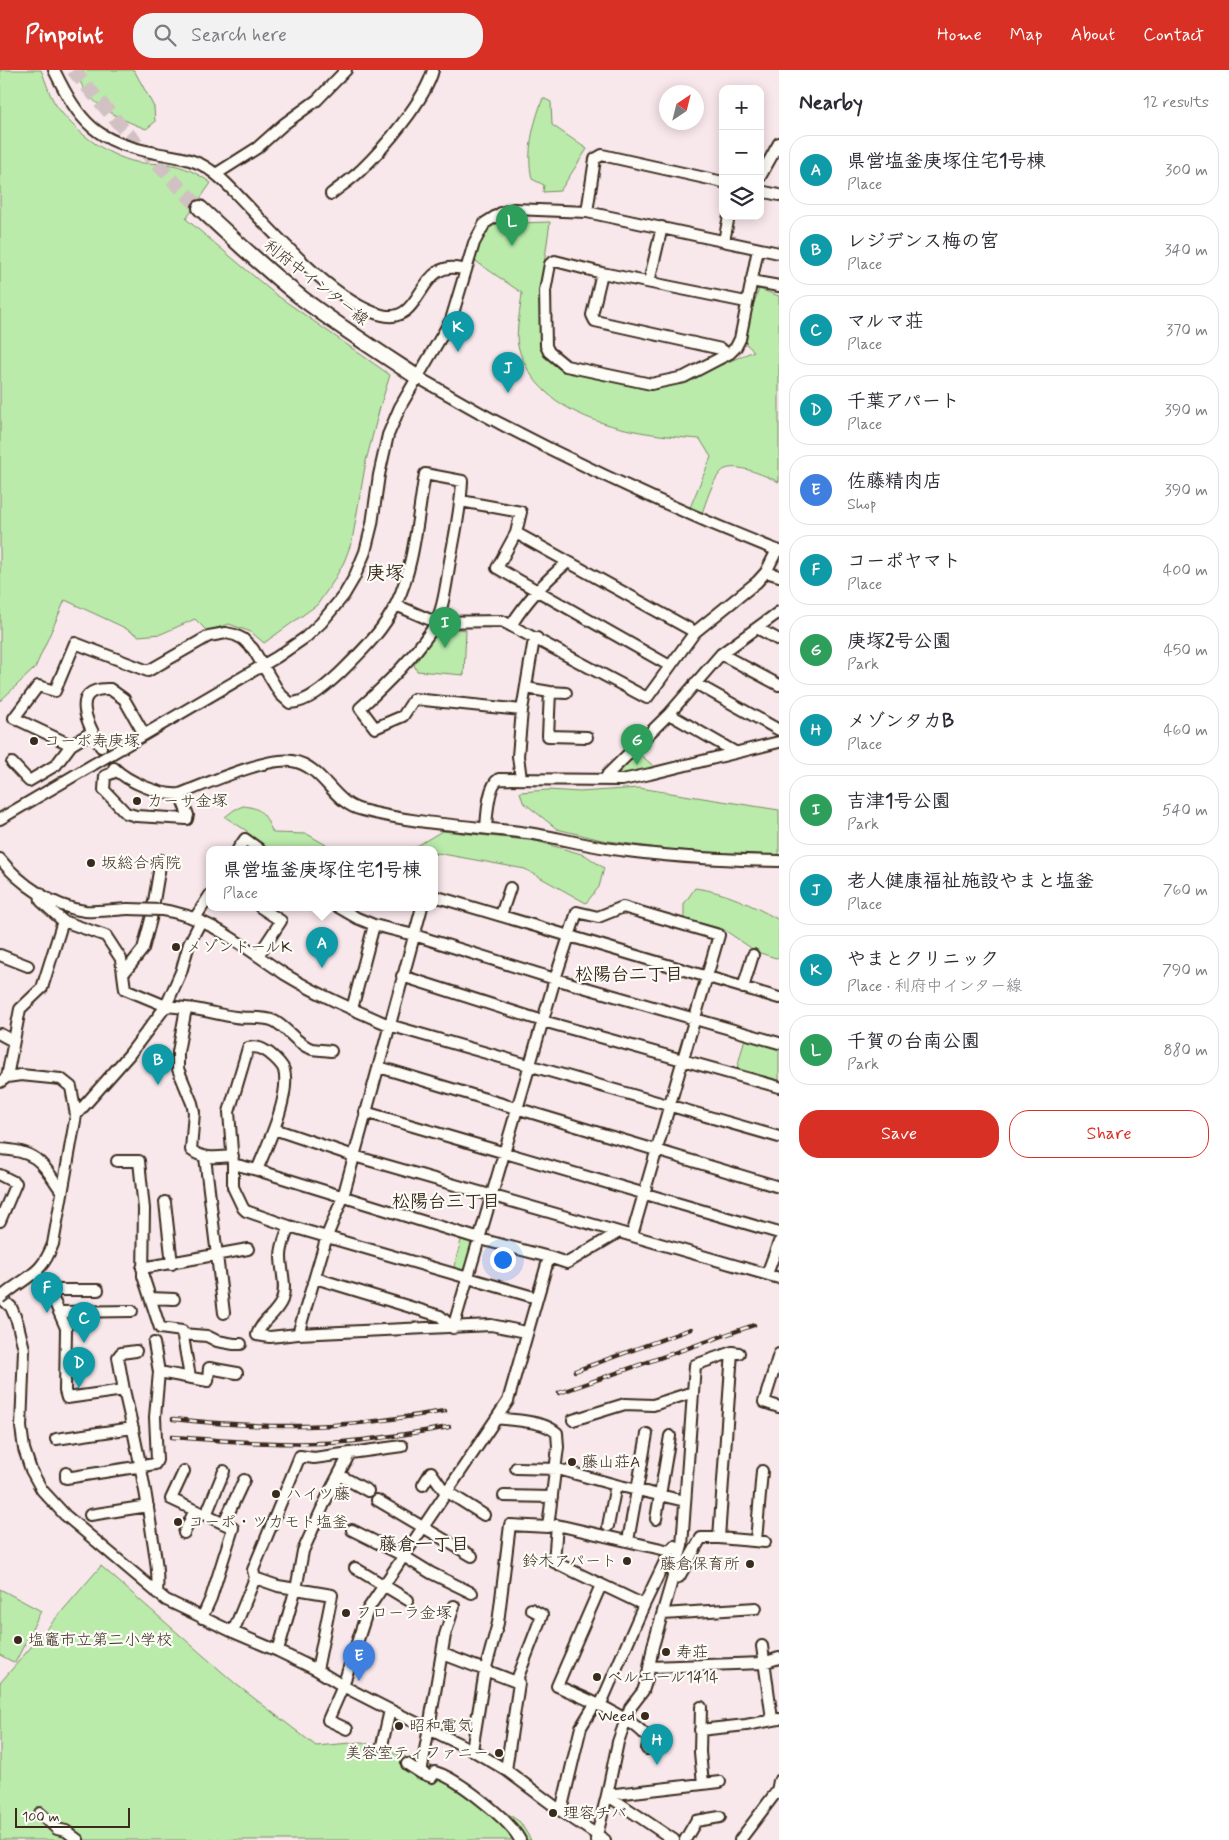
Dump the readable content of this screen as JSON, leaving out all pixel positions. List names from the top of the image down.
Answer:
{
  "streets": {
    "main road": ["利府中インター線"]
  },
  "districts": [
    "庚塚",
    "松陽台二丁目",
    "松陽台三丁目",
    "藤倉一丁目"
  ],
  "places": [
    "コーポ寿庚塚",
    "カーサ金塚",
    "坂総合病院",
    "メゾンドールK",
    "藤山荘A",
    "ハイツ藤",
    "コーポ・ツカモト塩釜",
    "鈴木アパート",
    "藤倉保育所",
    "フローラ金塚",
    "塩竈市立第二小学校",
    "寿荘",
    "ベルエール1414",
    "Weed",
    "昭和電気",
    "美容室ティファニー",
    "理容チバ"
  ],
  "scale_bar": "100 m",
  "north": "top right",
  "page": {
    "header": "Pinpoint",
    "search": "Search here",
    "nav": [
      "Home",
      "Map",
      "About",
      "Contact"
    ],
    "heading": ["Nearby", "12 results"],
    "map_buttons": ["+", "−"],
    "list": [
      {
        "mark": "A",
        "name": "県営塩釜庚塚住宅1号棟",
        "note": "Place",
        "value": "300 m"
      },
      {
        "mark": "B",
        "name": "レジデンス梅の宮",
        "note": "Place",
        "value": "340 m"
      },
      {
        "mark": "C",
        "name": "マルマ荘",
        "note": "Place",
        "value": "370 m"
      },
      {
        "mark": "D",
        "name": "千葉アパート",
        "note": "Place",
        "value": "390 m"
      },
      {
        "mark": "E",
        "name": "佐藤精肉店",
        "note": "Shop",
        "value": "390 m"
      },
      {
        "mark": "F",
        "name": "コーポヤマト",
        "note": "Place",
        "value": "400 m"
      },
      {
        "mark": "G",
        "name": "庚塚2号公園",
        "note": "Park",
        "value": "450 m"
      },
      {
        "mark": "H",
        "name": "メゾンタカB",
        "note": "Place",
        "value": "460 m"
      },
      {
        "mark": "I",
        "name": "吉津1号公園",
        "note": "Park",
        "value": "540 m"
      },
      {
        "mark": "J",
        "name": "老人健康福祉施設やまと塩釜",
        "note": "Place",
        "value": "760 m"
      },
      {
        "mark": "K",
        "name": "やまとクリニック",
        "note": "Place · 利府中インター線",
        "value": "790 m"
      },
      {
        "mark": "L",
        "name": "千賀の台南公園",
        "note": "Park",
        "value": "880 m"
      }
    ],
    "pins": [
      "L",
      "K",
      "J",
      "I",
      "G",
      "A",
      "B",
      "F",
      "C",
      "D",
      "E",
      "H"
    ],
    "popup": ["県営塩釜庚塚住宅1号棟", "Place"],
    "buttons": ["Save", "Share"],
    "scale": "100 m"
  }
}
